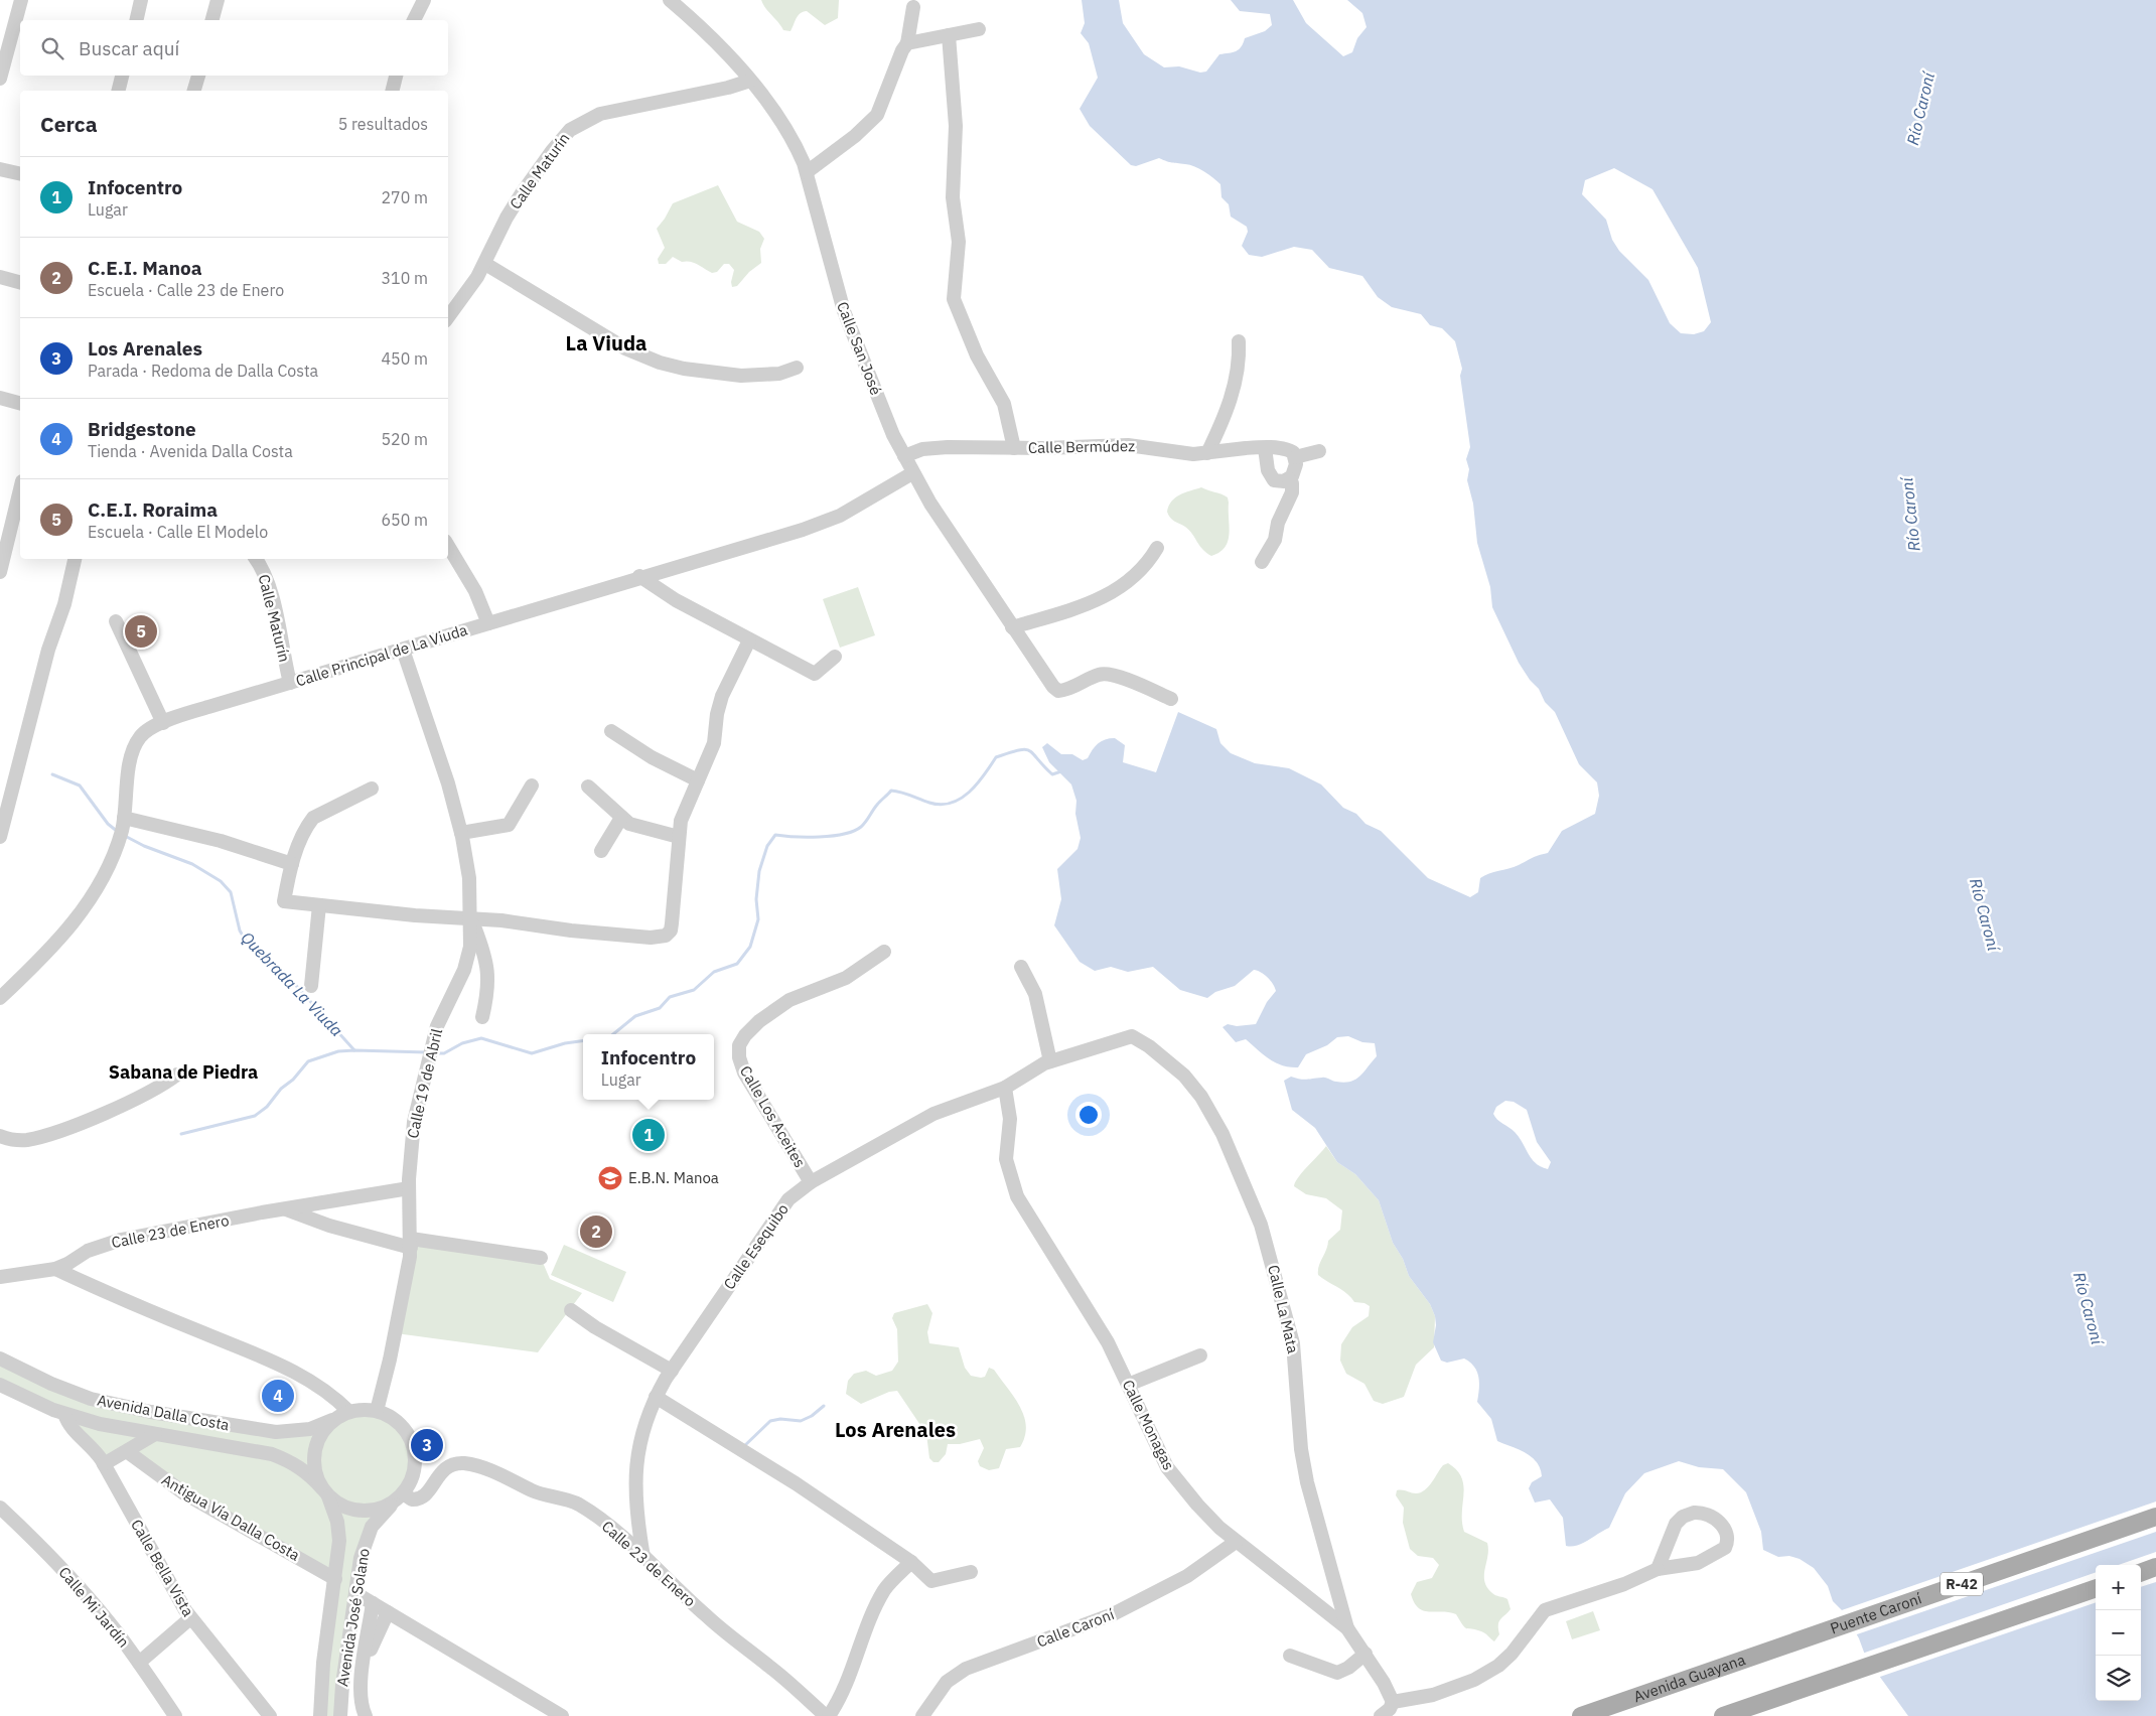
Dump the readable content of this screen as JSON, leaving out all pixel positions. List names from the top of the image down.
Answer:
{
  "streets": {
    "main road": ["R-42", "Puente Caroní", "Avenida Guayana"],
    "street": [
      "Calle Maturín",
      "Calle San José",
      "Calle Bermúdez",
      "Calle Principal de La Viuda",
      "Calle 19 de Abril",
      "Calle Los Aceites",
      "Calle 23 de Enero",
      "Calle Esequibo",
      "Calle La Mata",
      "Avenida Dalla Costa",
      "Calle Monagas",
      "Antigua Vía Dalla Costa",
      "Calle Bella Vista",
      "Calle Mi Jardín",
      "Avenida José Solano",
      "Calle Caroní"
    ]
  },
  "crossings": [
    ["Calle Maturín", "Calle San José"],
    ["Calle Maturín", "Calle Principal de La Viuda"],
    ["Calle San José", "Calle Bermúdez"],
    ["Calle San José", "Calle Principal de La Viuda"],
    ["Calle Principal de La Viuda", "Calle 19 de Abril"],
    ["Calle 19 de Abril", "Calle 23 de Enero"],
    ["Calle 19 de Abril", "Avenida Dalla Costa"],
    ["Calle 19 de Abril", "Avenida José Solano"],
    ["Calle Los Aceites", "Calle Esequibo"],
    ["Calle 23 de Enero", "Calle Esequibo"],
    ["Calle 23 de Enero", "Avenida Dalla Costa"],
    ["Calle 23 de Enero", "Avenida José Solano"],
    ["Calle Esequibo", "Calle La Mata"],
    ["Calle Esequibo", "Calle Monagas"],
    ["Calle La Mata", "Calle Monagas"],
    ["Avenida Dalla Costa", "Calle Bella Vista"],
    ["Avenida Dalla Costa", "Avenida José Solano"],
    ["Calle Monagas", "Calle Caroní"],
    ["Antigua Vía Dalla Costa", "Avenida José Solano"],
    ["Puente Caroní", "Avenida Guayana"]
  ],
  "districts": ["La Viuda", "Sabana de Piedra", "Los Arenales"],
  "water": ["Río Caroní", "Quebrada La Viuda"],
  "places": {
    "school or university": ["E.B.N. Manoa"]
  },
  "page": {
    "search": "Buscar aquí",
    "heading": ["Cerca", "5 resultados"],
    "list": [
      {
        "mark": "1",
        "name": "Infocentro",
        "note": "Lugar",
        "value": "270 m"
      },
      {
        "mark": "2",
        "name": "C.E.I. Manoa",
        "note": "Escuela · Calle 23 de Enero",
        "value": "310 m"
      },
      {
        "mark": "3",
        "name": "Los Arenales",
        "note": "Parada · Redoma de Dalla Costa",
        "value": "450 m"
      },
      {
        "mark": "4",
        "name": "Bridgestone",
        "note": "Tienda · Avenida Dalla Costa",
        "value": "520 m"
      },
      {
        "mark": "5",
        "name": "C.E.I. Roraima",
        "note": "Escuela · Calle El Modelo",
        "value": "650 m"
      }
    ],
    "pins": [
      "5",
      "1",
      "2",
      "4",
      "3"
    ],
    "popup": ["Infocentro", "Lugar"],
    "map_buttons": ["+", "−"]
  }
}
